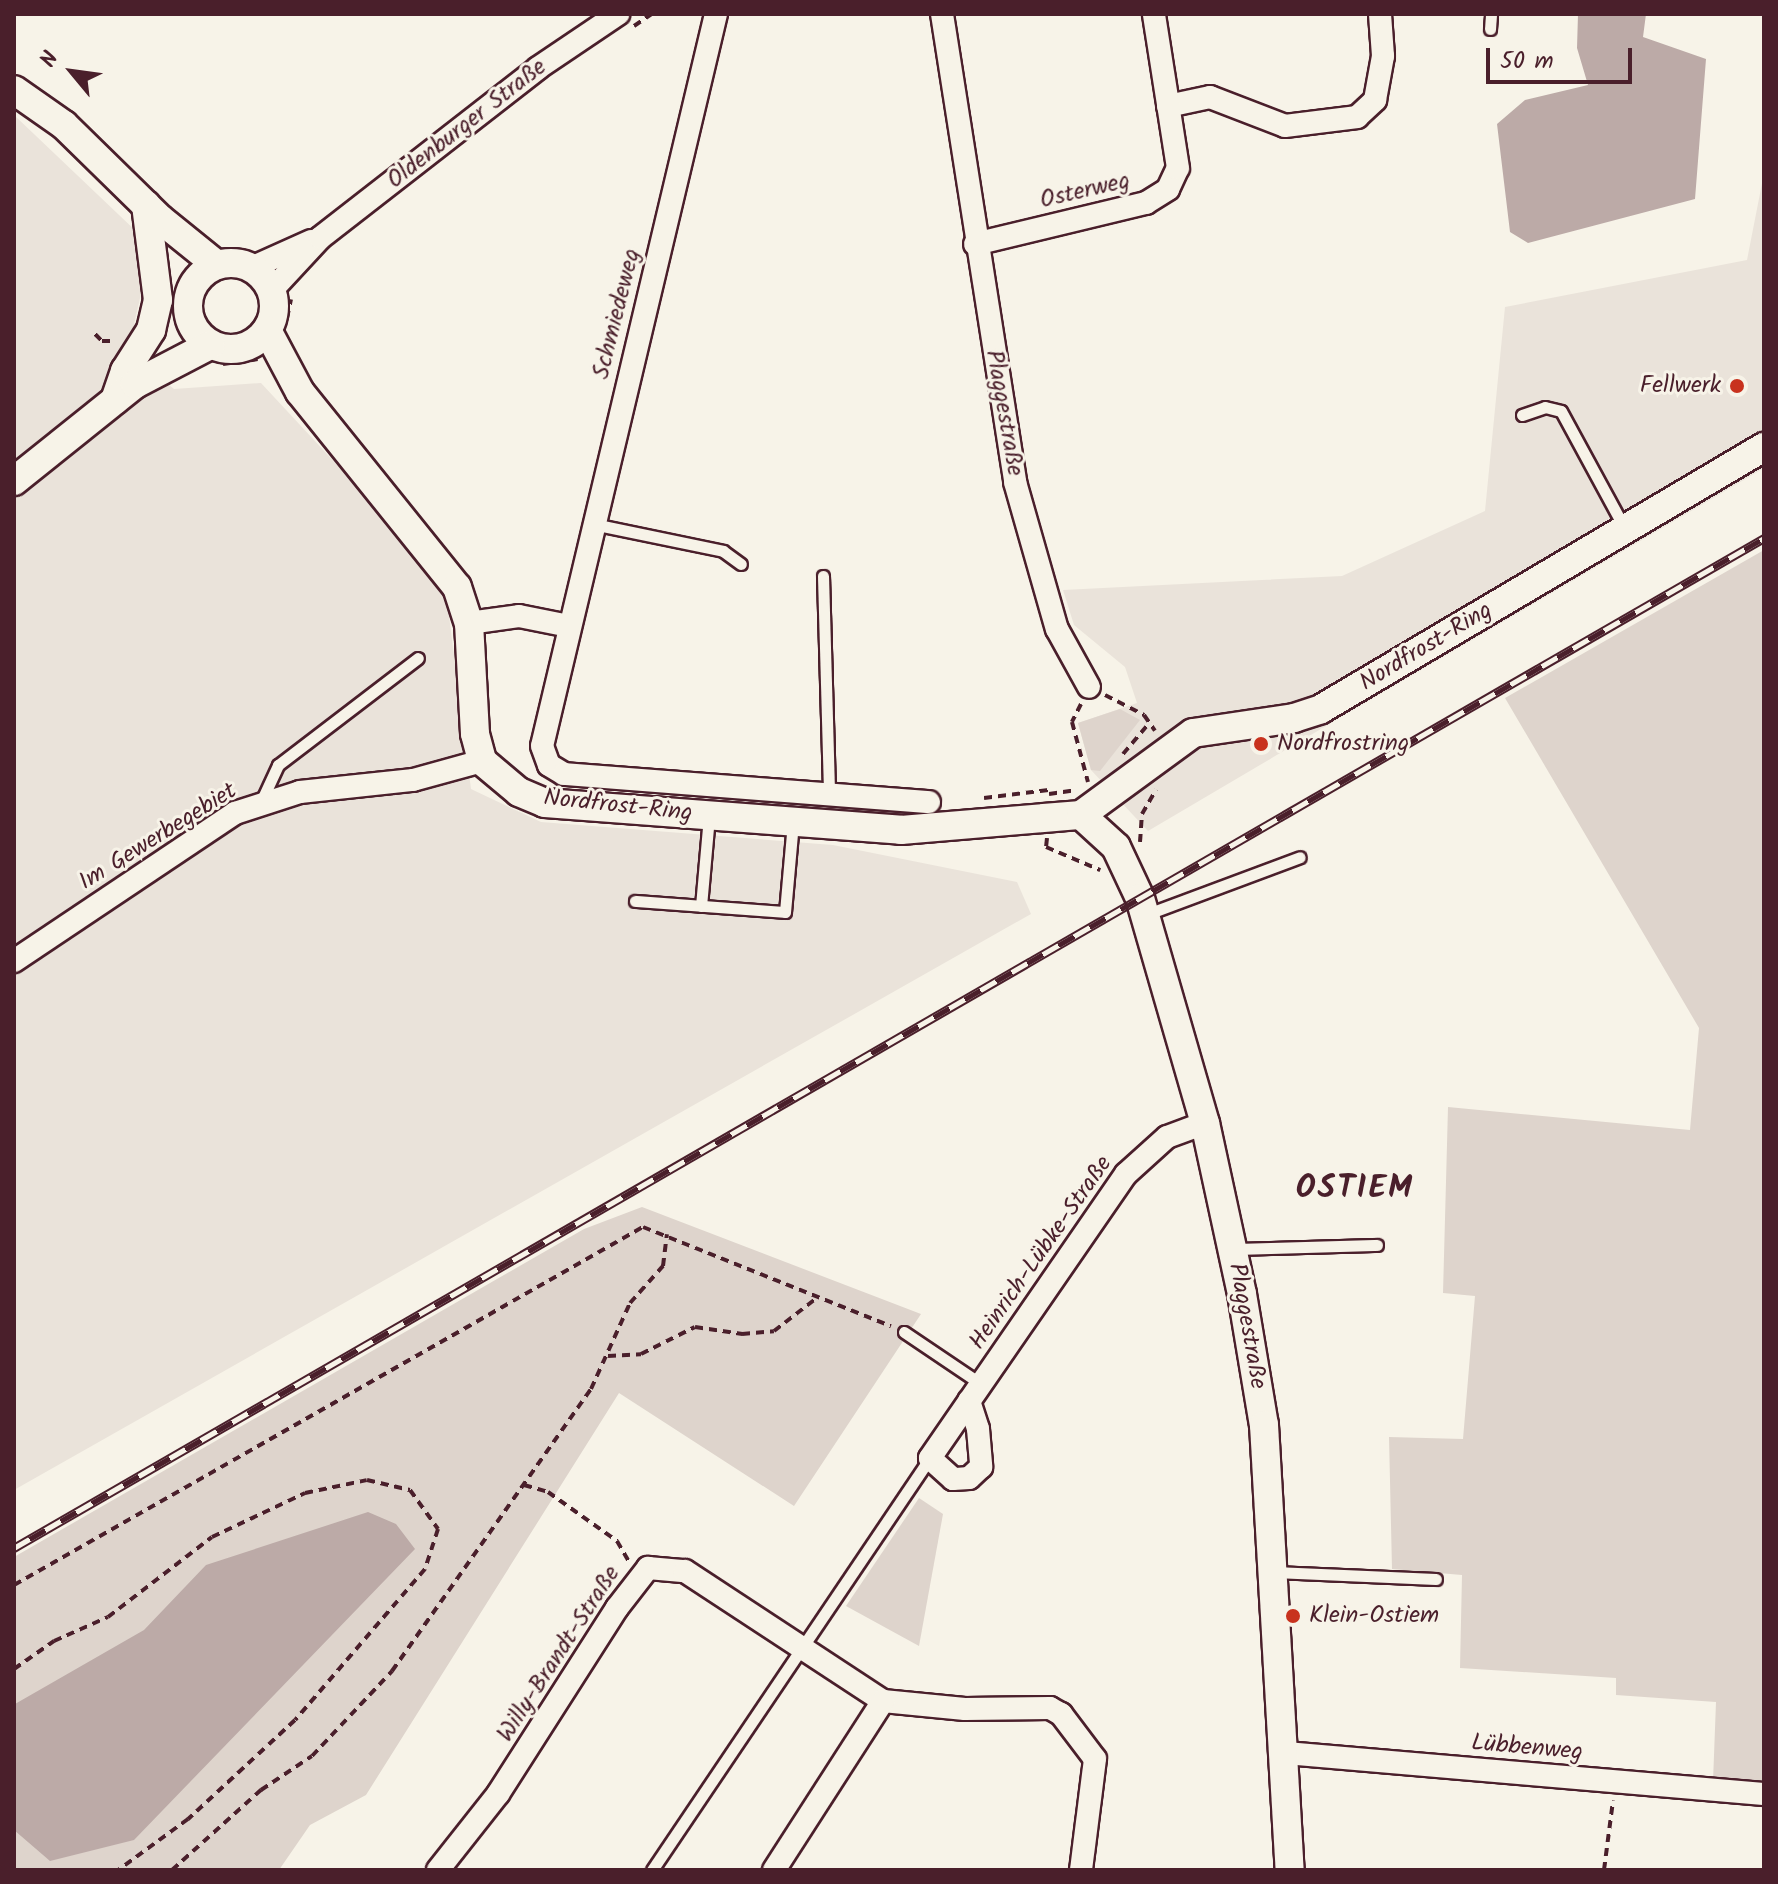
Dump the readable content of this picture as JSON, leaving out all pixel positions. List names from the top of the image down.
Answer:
{
  "streets": {
    "street": [
      "Oldenburger Straße",
      "Osterweg",
      "Schmiedeweg",
      "Plaggestraße",
      "Nordfrost-Ring",
      "Im Gewerbegebiet",
      "Heinrich-Lübke-Straße",
      "Willy-Brandt-Straße",
      "Lübbenweg"
    ]
  },
  "crossings": [
    ["Osterweg", "Plaggestraße"],
    ["Plaggestraße", "Nordfrost-Ring"],
    ["Plaggestraße", "Heinrich-Lübke-Straße"],
    ["Plaggestraße", "Lübbenweg"],
    ["Nordfrost-Ring", "Im Gewerbegebiet"],
    ["Heinrich-Lübke-Straße", "Willy-Brandt-Straße"]
  ],
  "districts": ["OSTIEM"],
  "places": ["Fellwerk", "Nordfrostring", "Klein-Ostiem"],
  "scale_bar": "50 m",
  "north": "top left"
}
